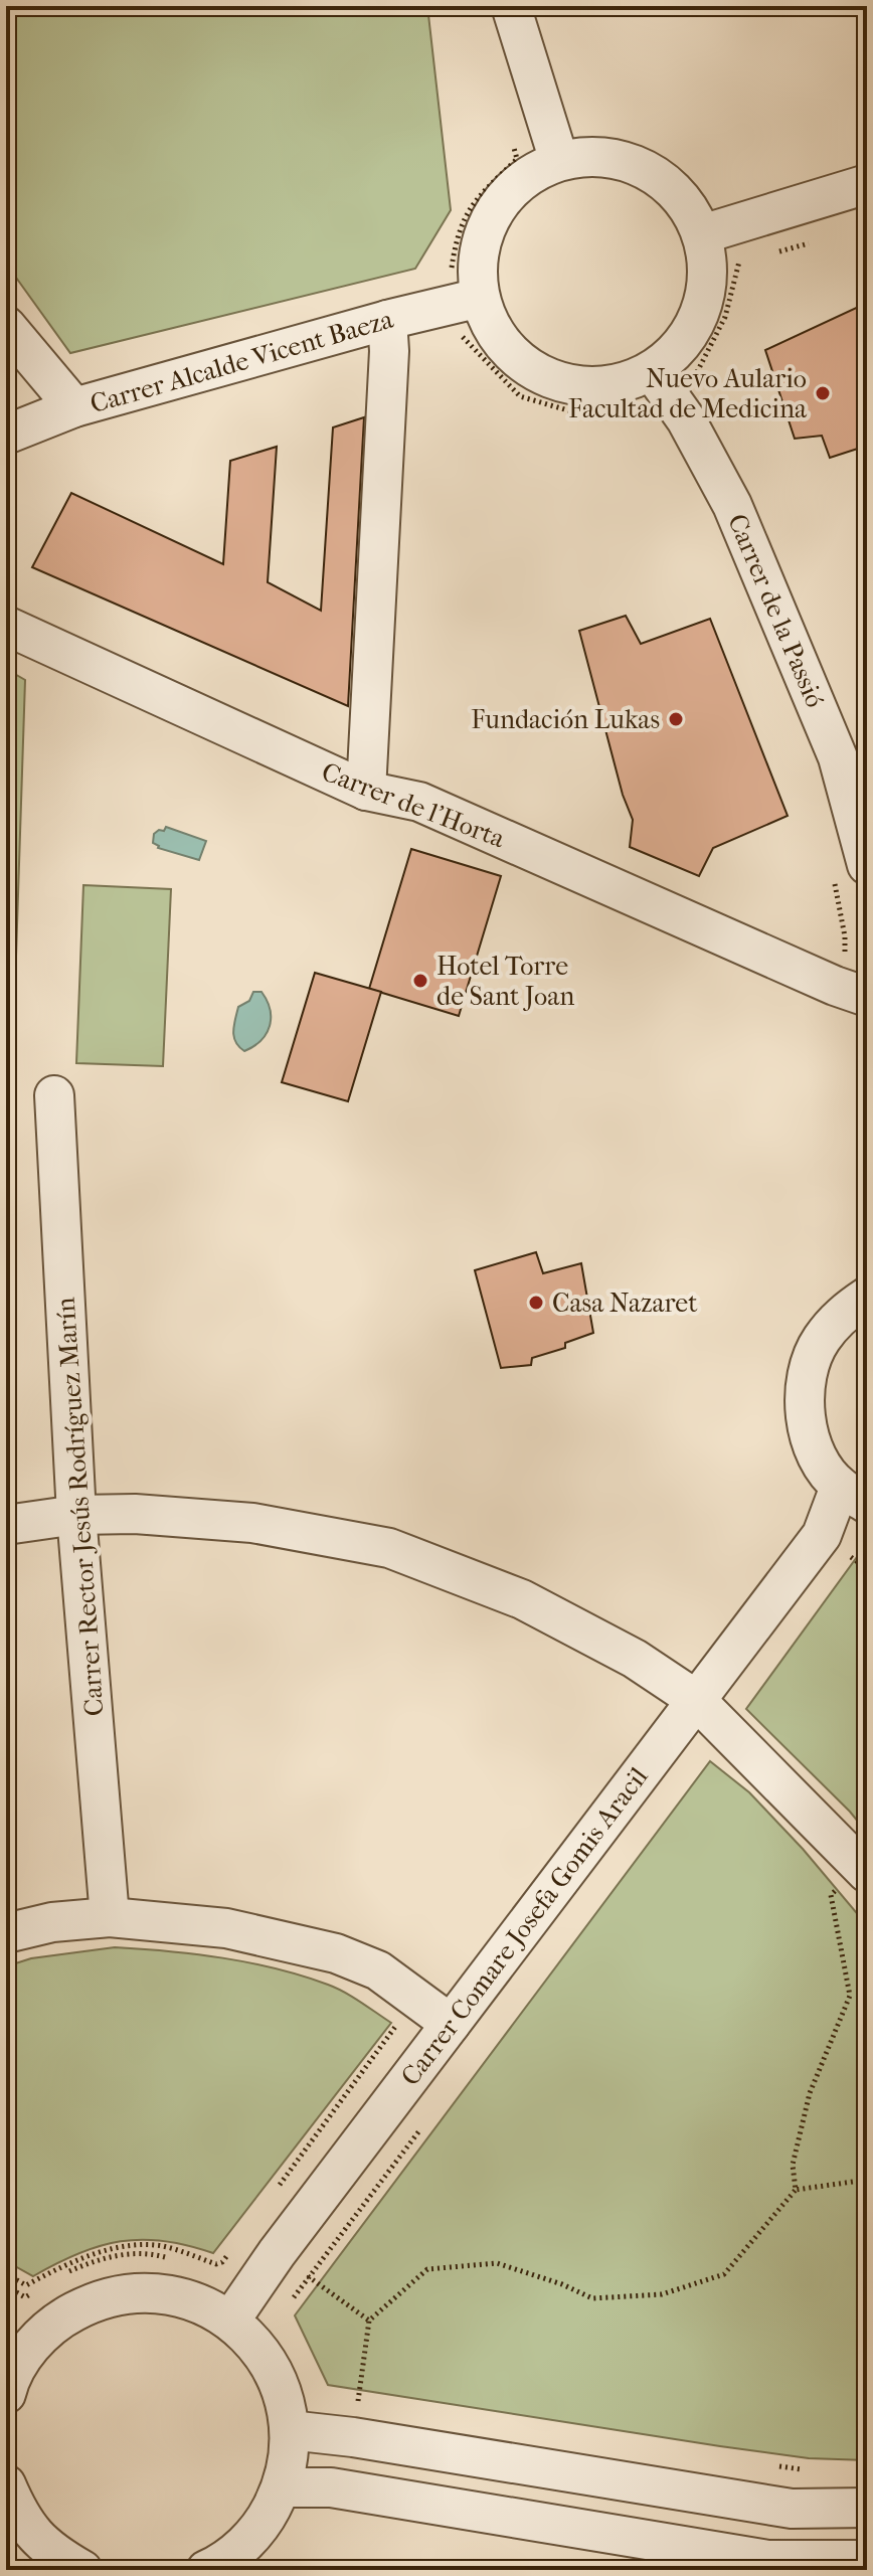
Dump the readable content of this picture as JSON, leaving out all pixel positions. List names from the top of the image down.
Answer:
{
  "streets": {
    "street": [
      "Carrer Alcalde Vicent Baeza",
      "Carrer de la Passió",
      "Carrer de l'Horta",
      "Carrer Rector Jesús Rodríguez Marín",
      "Carrer Comare Josefa Gomis Aracil"
    ]
  },
  "crossings": [
    ["Carrer Alcalde Vicent Baeza", "Carrer de la Passió"]
  ],
  "places": [
    "Nuevo Aulario Facultad de Medicina",
    "Fundación Lukas",
    "Hotel Torre de Sant Joan",
    "Casa Nazaret"
  ]
}
